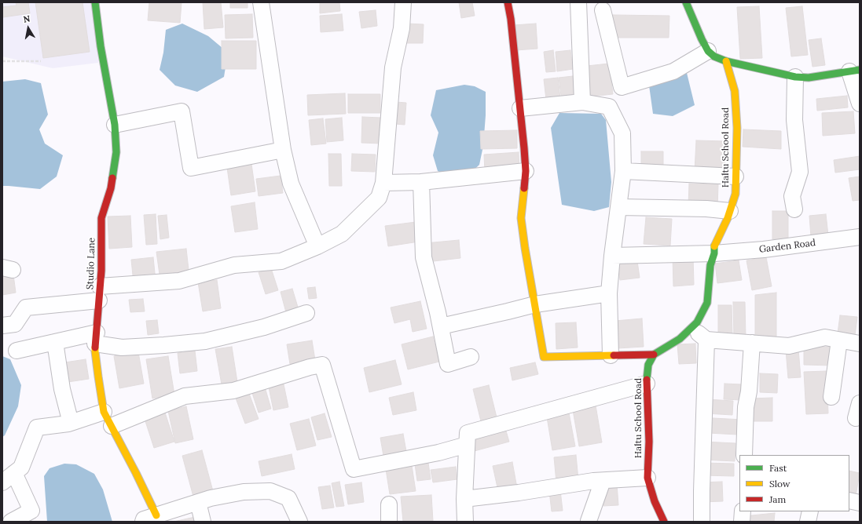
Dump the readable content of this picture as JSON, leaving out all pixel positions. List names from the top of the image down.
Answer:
{
  "streets": {
    "street": ["Haltu School Road", "Garden Road", "Studio Lane"]
  },
  "crossings": [
    ["Haltu School Road", "Garden Road"]
  ],
  "legend": ["Fast", "Slow", "Jam"],
  "north": "top"
}
